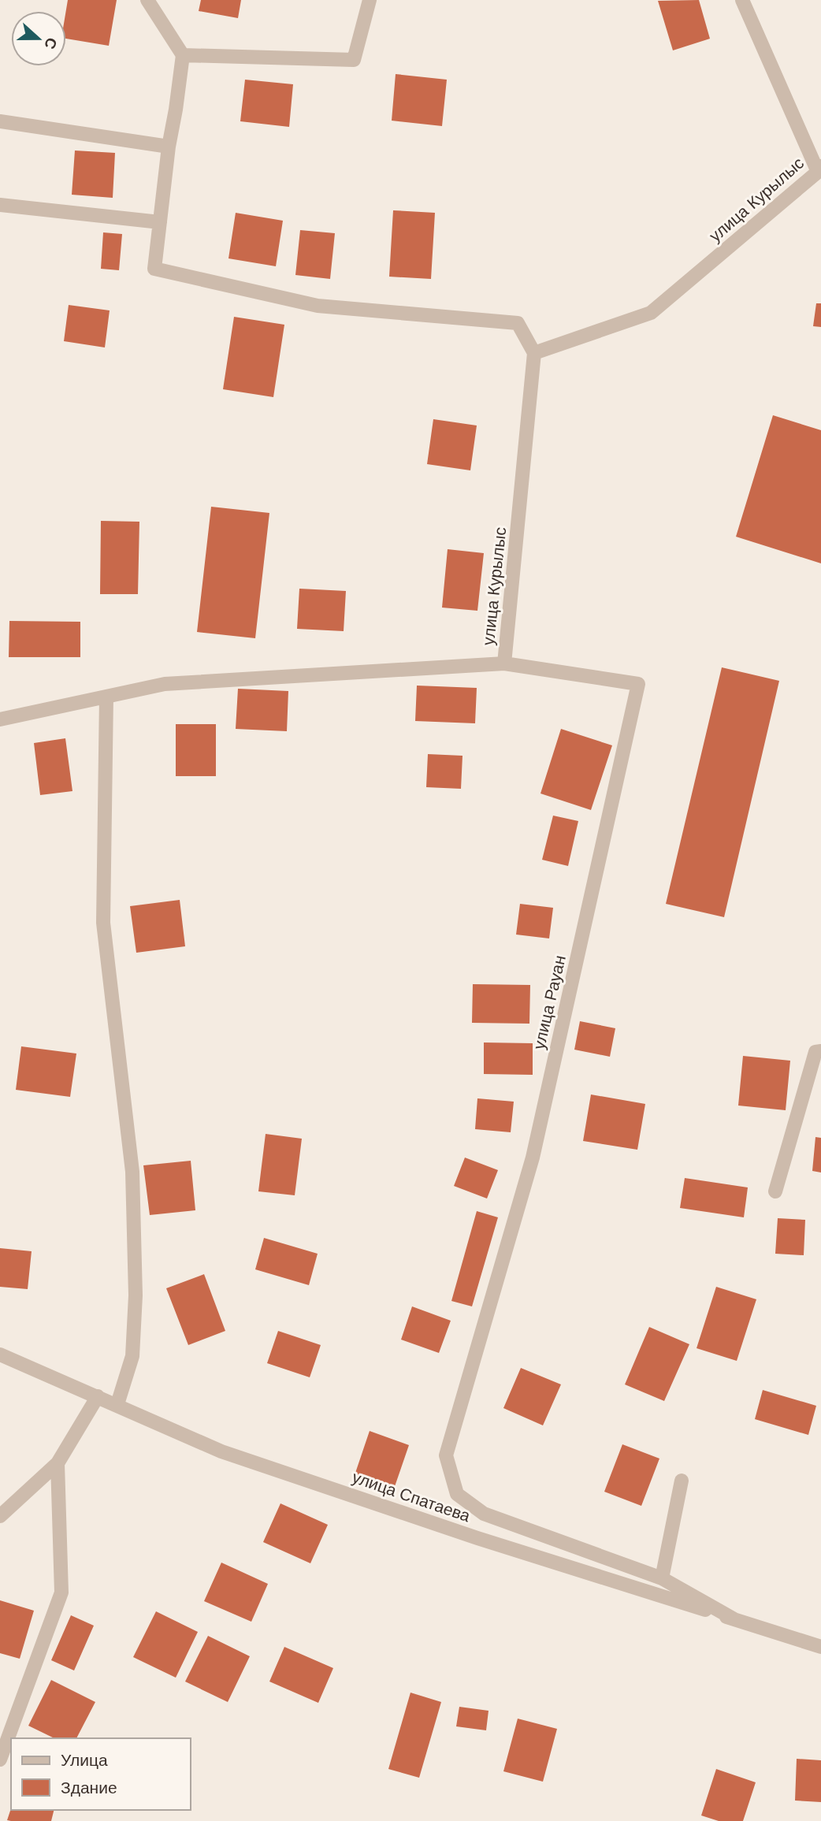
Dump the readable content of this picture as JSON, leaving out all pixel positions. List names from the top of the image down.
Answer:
{
  "streets": {
    "street": ["улица Курылыс", "улица Рауан", "улица Спатаева"]
  },
  "crossings": [
    ["улица Курылыс", "улица Рауан"]
  ],
  "legend": ["Улица", "Здание"],
  "north": "right"
}
